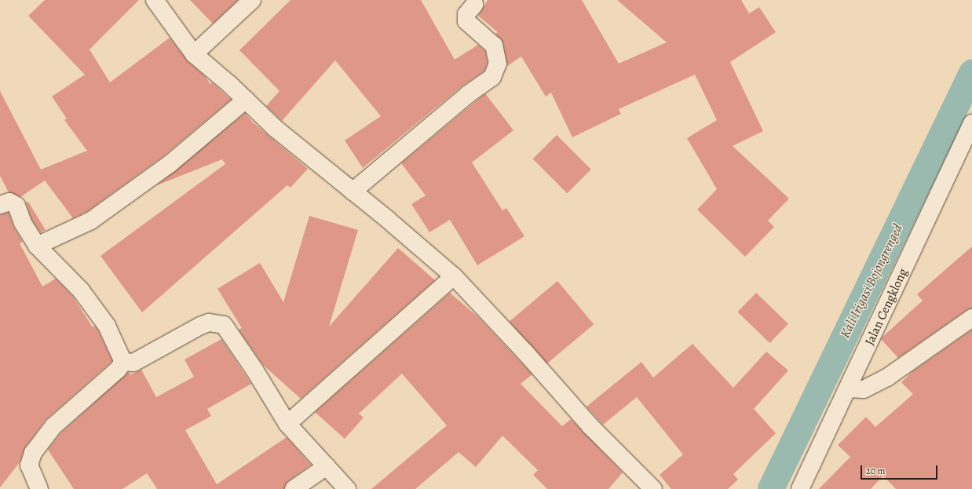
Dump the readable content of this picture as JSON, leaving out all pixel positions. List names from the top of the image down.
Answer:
{
  "streets": {
    "street": ["Jalan Cengklong"]
  },
  "water": ["Kali Irigasi Bojongrenged"],
  "scale_bar": "20 m"
}
